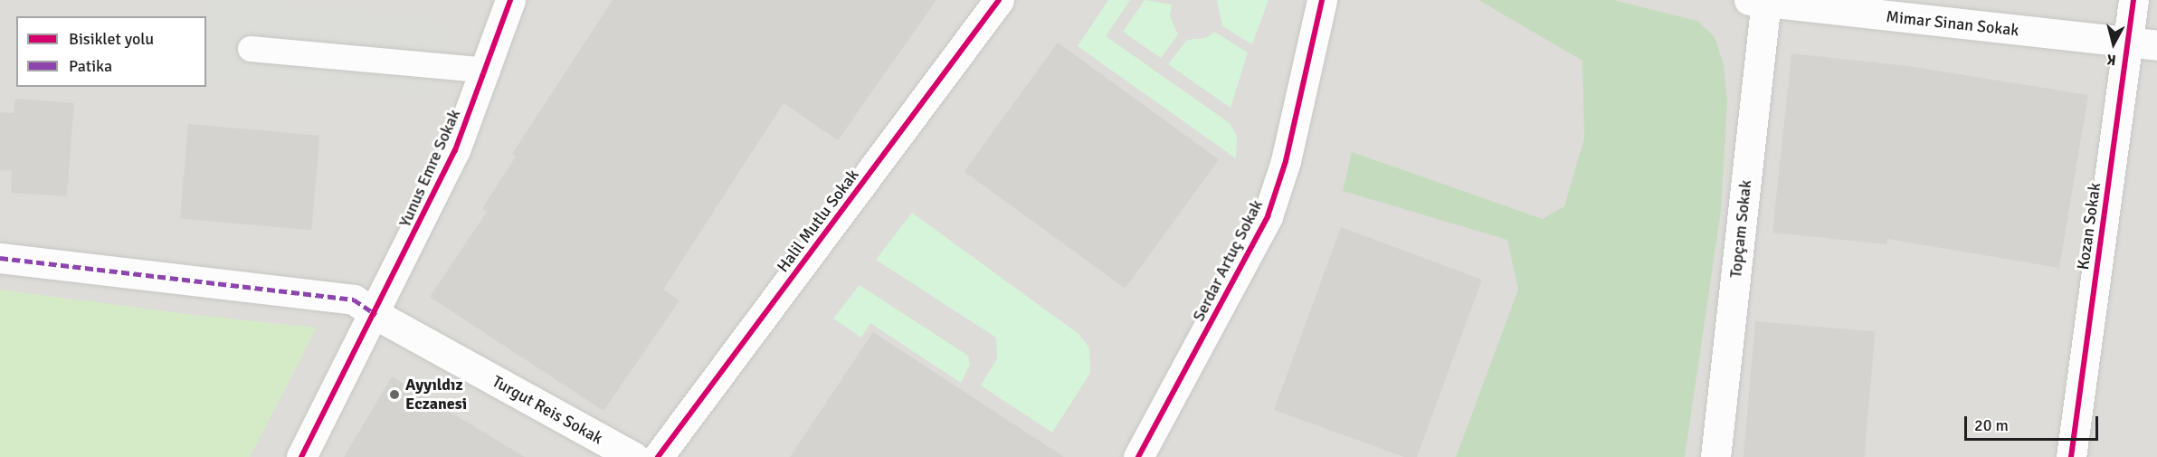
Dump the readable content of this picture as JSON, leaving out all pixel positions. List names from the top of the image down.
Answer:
{
  "streets": {
    "street": [
      "Mimar Sinan Sokak",
      "Yunus Emre Sokak",
      "Halil Mutlu Sokak",
      "Kozan Sokak",
      "Topçam Sokak",
      "Serdar Artuç Sokak",
      "Turgut Reis Sokak"
    ]
  },
  "crossings": [
    ["Mimar Sinan Sokak", "Kozan Sokak"],
    ["Mimar Sinan Sokak", "Topçam Sokak"],
    ["Yunus Emre Sokak", "Turgut Reis Sokak"]
  ],
  "places": ["Ayyıldız Eczanesi"],
  "legend": ["Bisiklet yolu", "Patika"],
  "scale_bar": "20 m",
  "north": "bottom"
}
